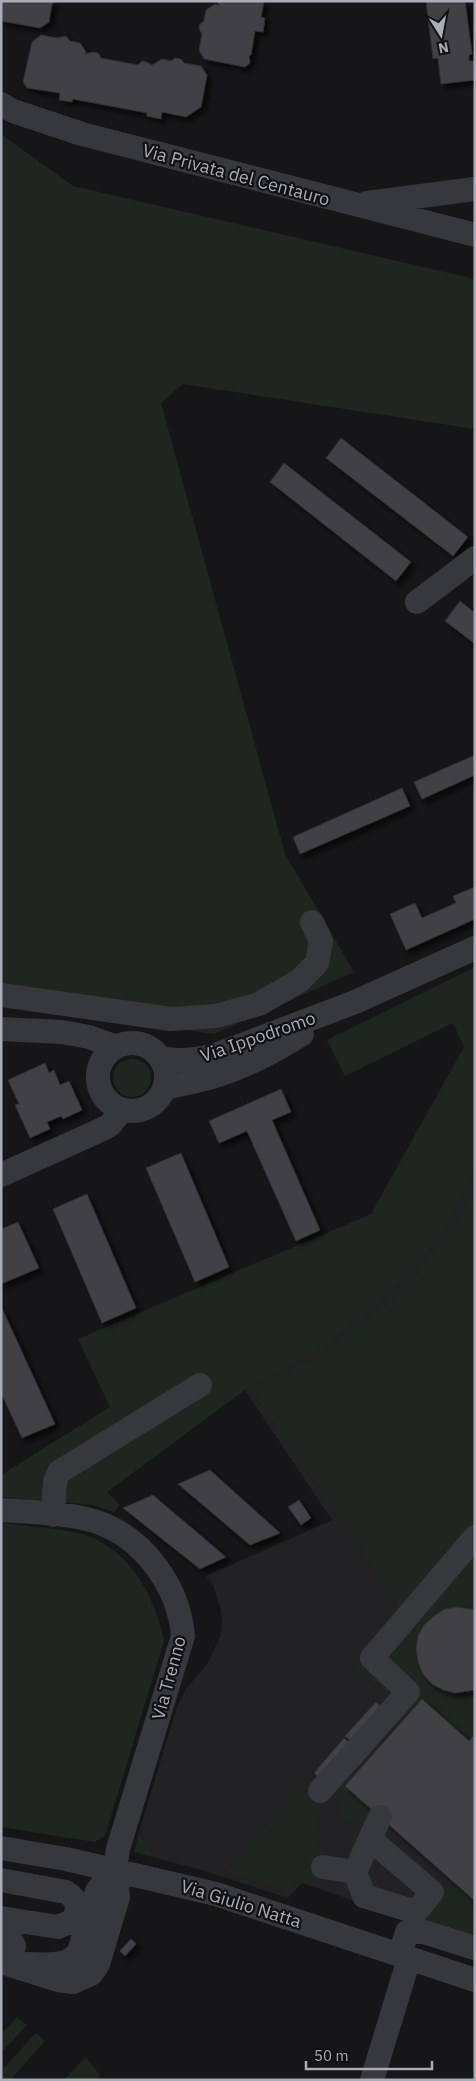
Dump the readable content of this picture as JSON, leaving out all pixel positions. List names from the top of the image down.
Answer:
{
  "streets": {
    "street": [
      "Via Privata del Centauro",
      "Via Ippodromo",
      "Via Trenno",
      "Via Giulio Natta"
    ]
  },
  "crossings": [
    ["Via Trenno", "Via Giulio Natta"]
  ],
  "scale_bar": "50 m",
  "north": "bottom"
}
